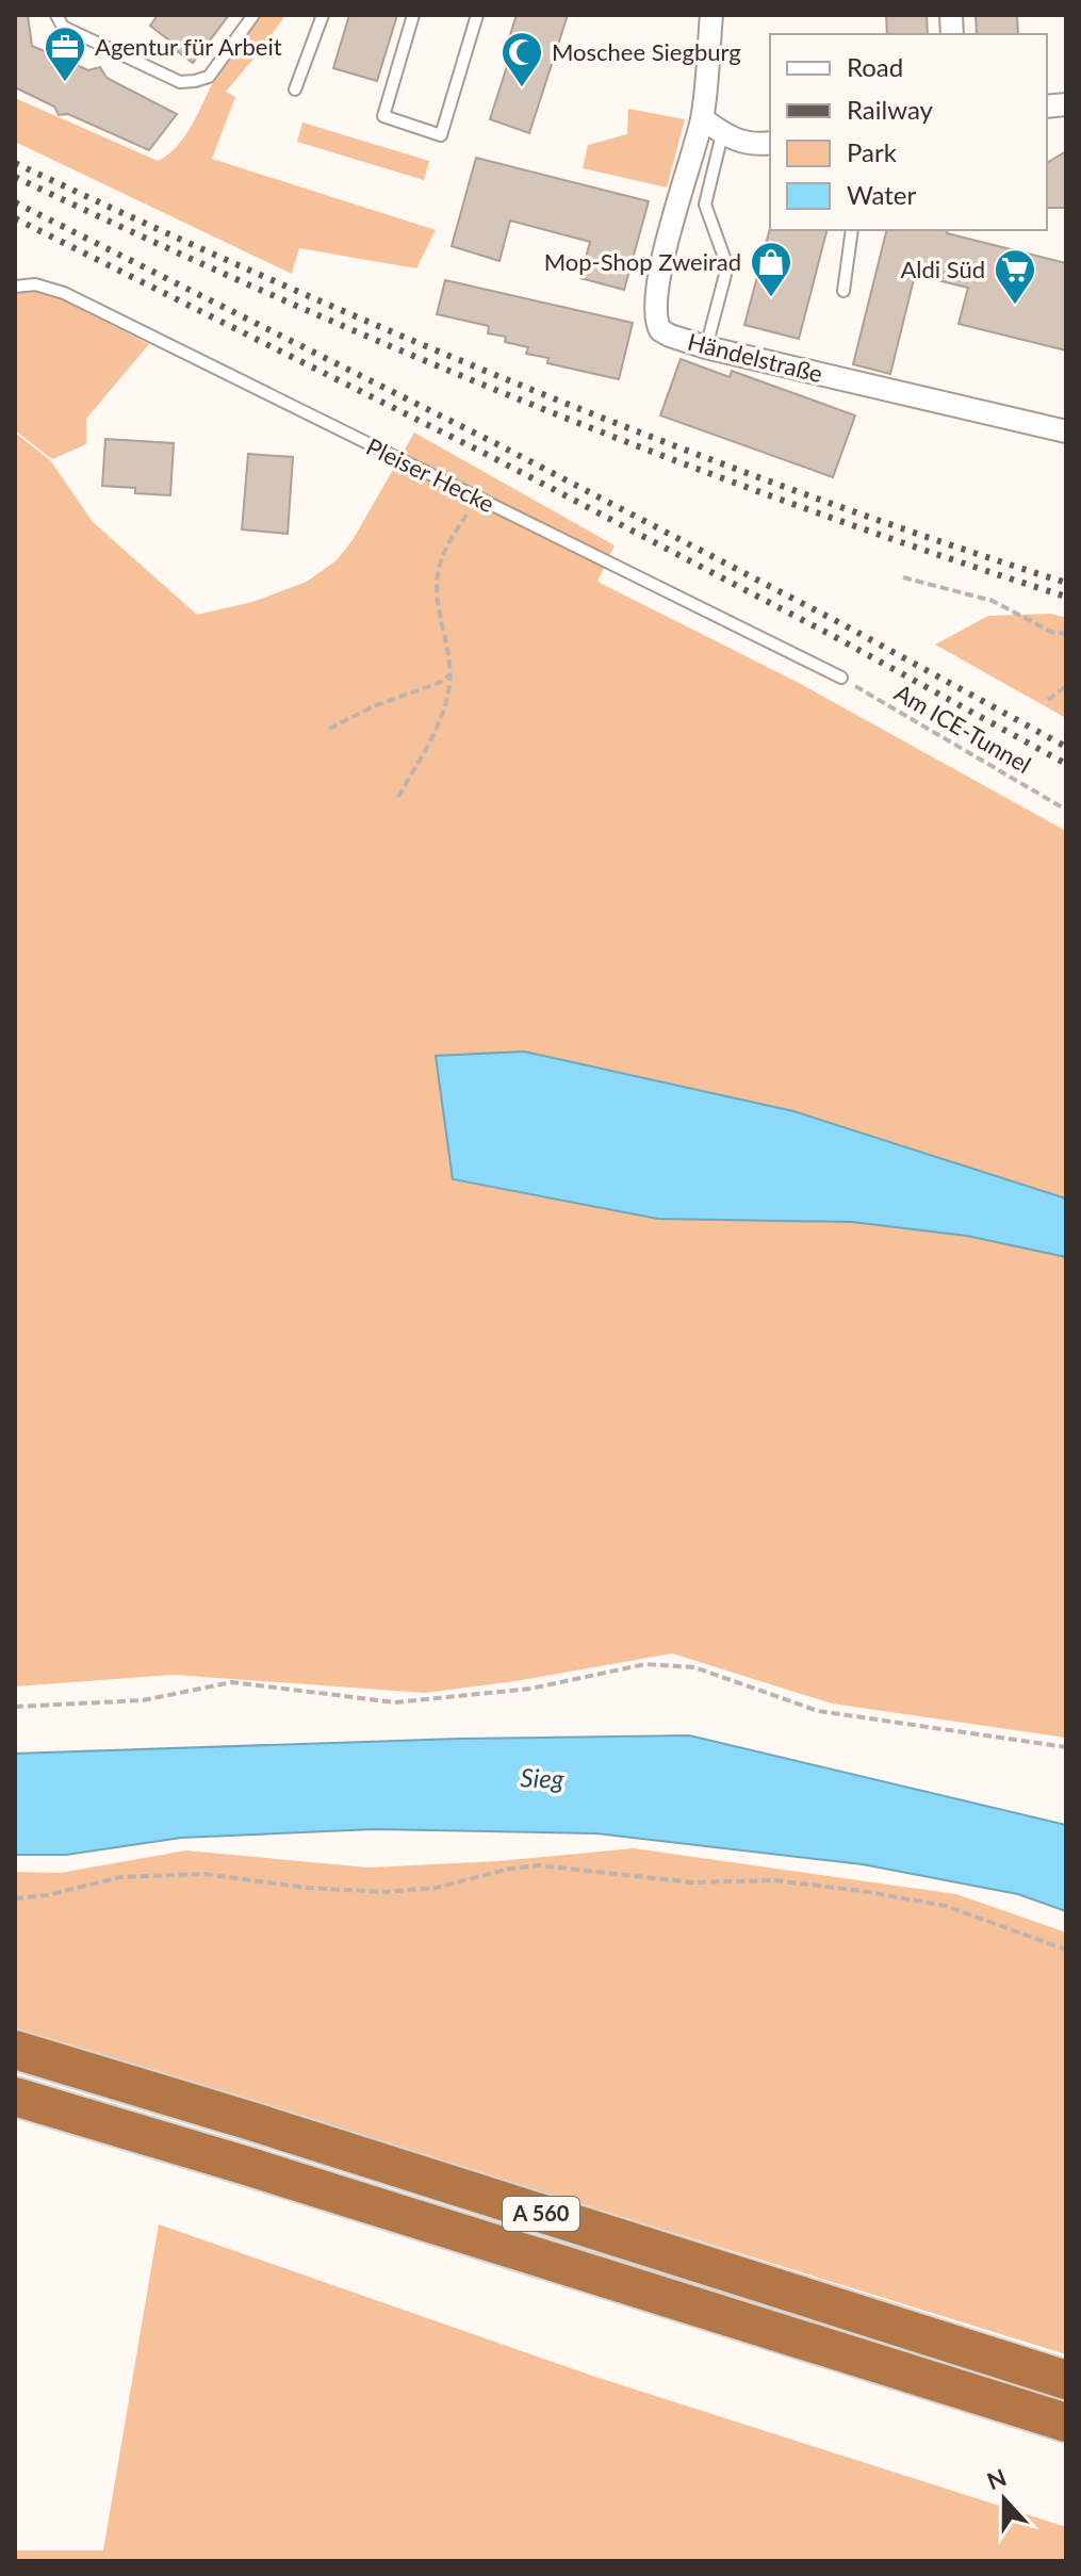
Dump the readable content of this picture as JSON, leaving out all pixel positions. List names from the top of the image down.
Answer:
{
  "streets": {
    "highway": ["A 560"],
    "street": ["Händelstraße"],
    "lane": ["Pleiser Hecke"],
    "path": ["Am ICE-Tunnel"]
  },
  "crossings": [
    ["Pleiser Hecke", "Am ICE-Tunnel"]
  ],
  "water": ["Sieg"],
  "places": {
    "office": ["Agentur für Arbeit"],
    "mosque": ["Moschee Siegburg"],
    "shop": ["Mop-Shop Zweirad"],
    "supermarket": ["Aldi Süd"]
  },
  "legend": [
    "Road",
    "Railway",
    "Park",
    "Water"
  ],
  "north": "top"
}
